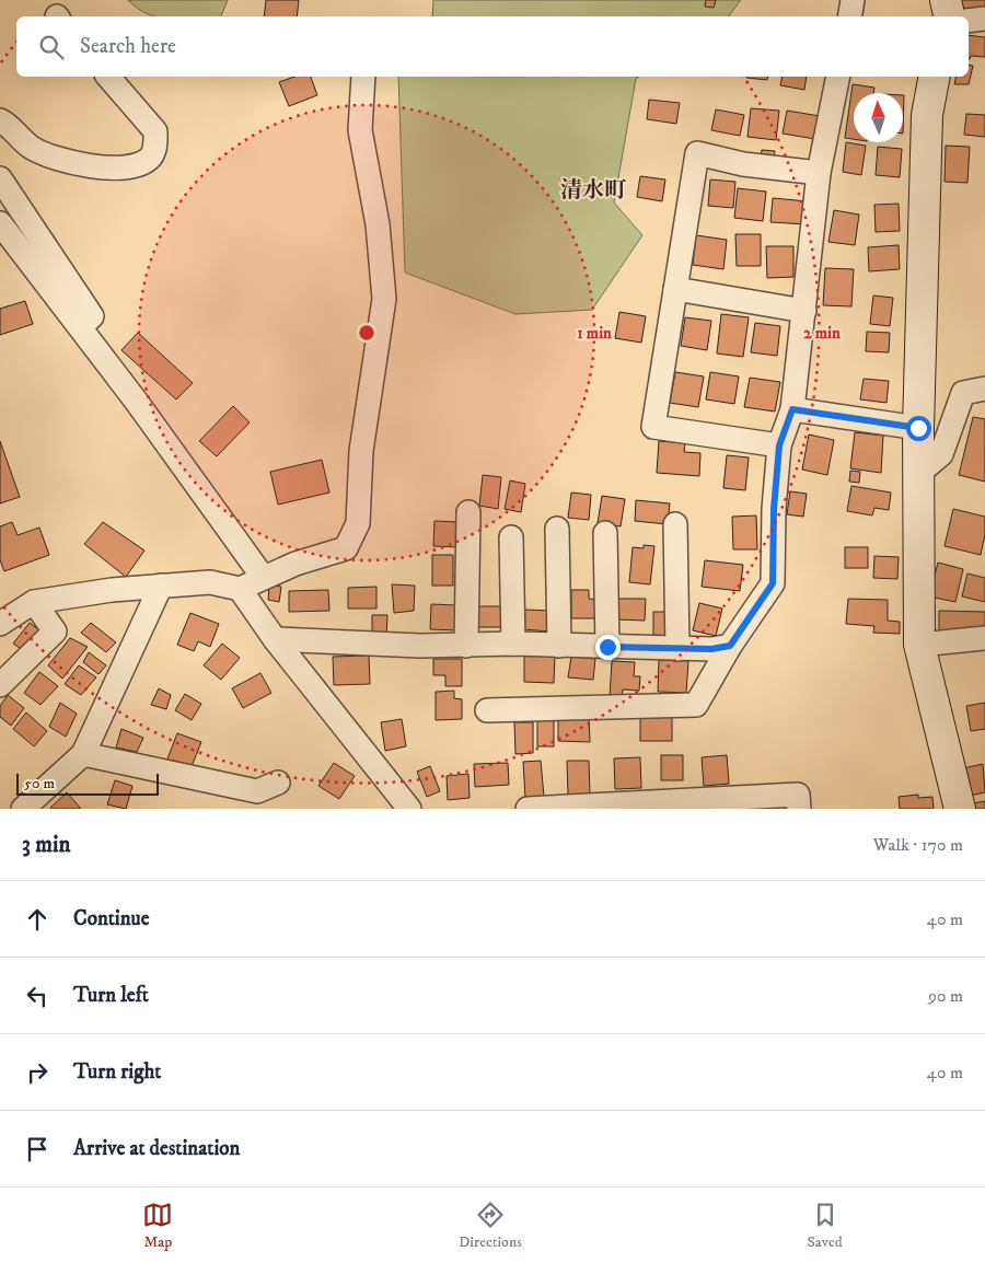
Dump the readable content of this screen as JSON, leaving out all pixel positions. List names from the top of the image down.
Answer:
{
  "districts": ["清水町"],
  "scale_bar": "50 m",
  "north": "top",
  "page": {
    "search": "Search here",
    "scale": "50 m",
    "heading": ["3 min", "Walk · 170 m"],
    "list": [
      ["Continue", "40 m"],
      ["Turn left", "90 m"],
      ["Turn right", "40 m"],
      "Arrive at destination"
    ],
    "nav": ["Map", "Directions", "Saved"]
  },
  "rings": ["1 min", "2 min"]
}
